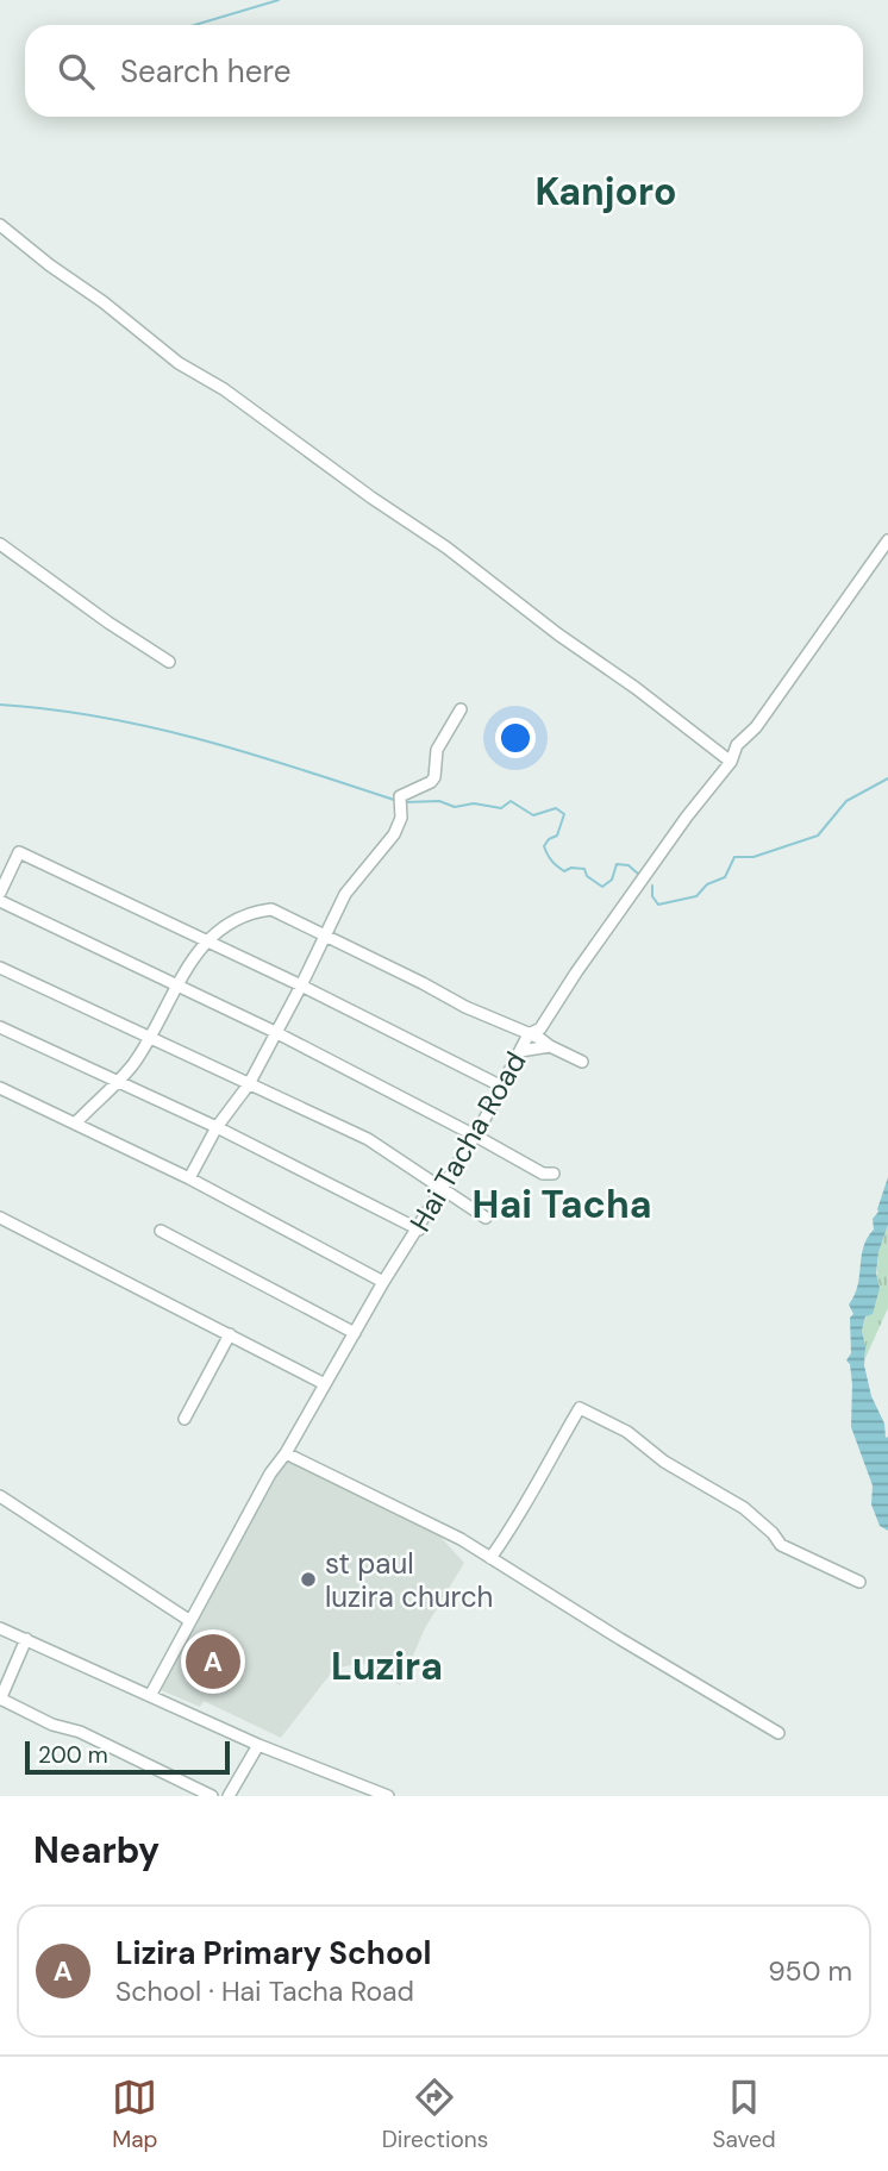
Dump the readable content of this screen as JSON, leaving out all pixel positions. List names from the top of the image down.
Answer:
{
  "streets": {
    "street": ["Hai Tacha Road"]
  },
  "districts": ["Kanjoro", "Hai Tacha", "Luzira"],
  "places": ["st paul luzira church"],
  "scale_bar": "200 m",
  "page": {
    "search": "Search here",
    "pins": "A",
    "scale": "200 m",
    "heading": "Nearby",
    "list": [
      {
        "mark": "A",
        "name": "Lizira Primary School",
        "note": "School · Hai Tacha Road",
        "value": "950 m"
      }
    ],
    "nav": ["Map", "Directions", "Saved"]
  }
}
